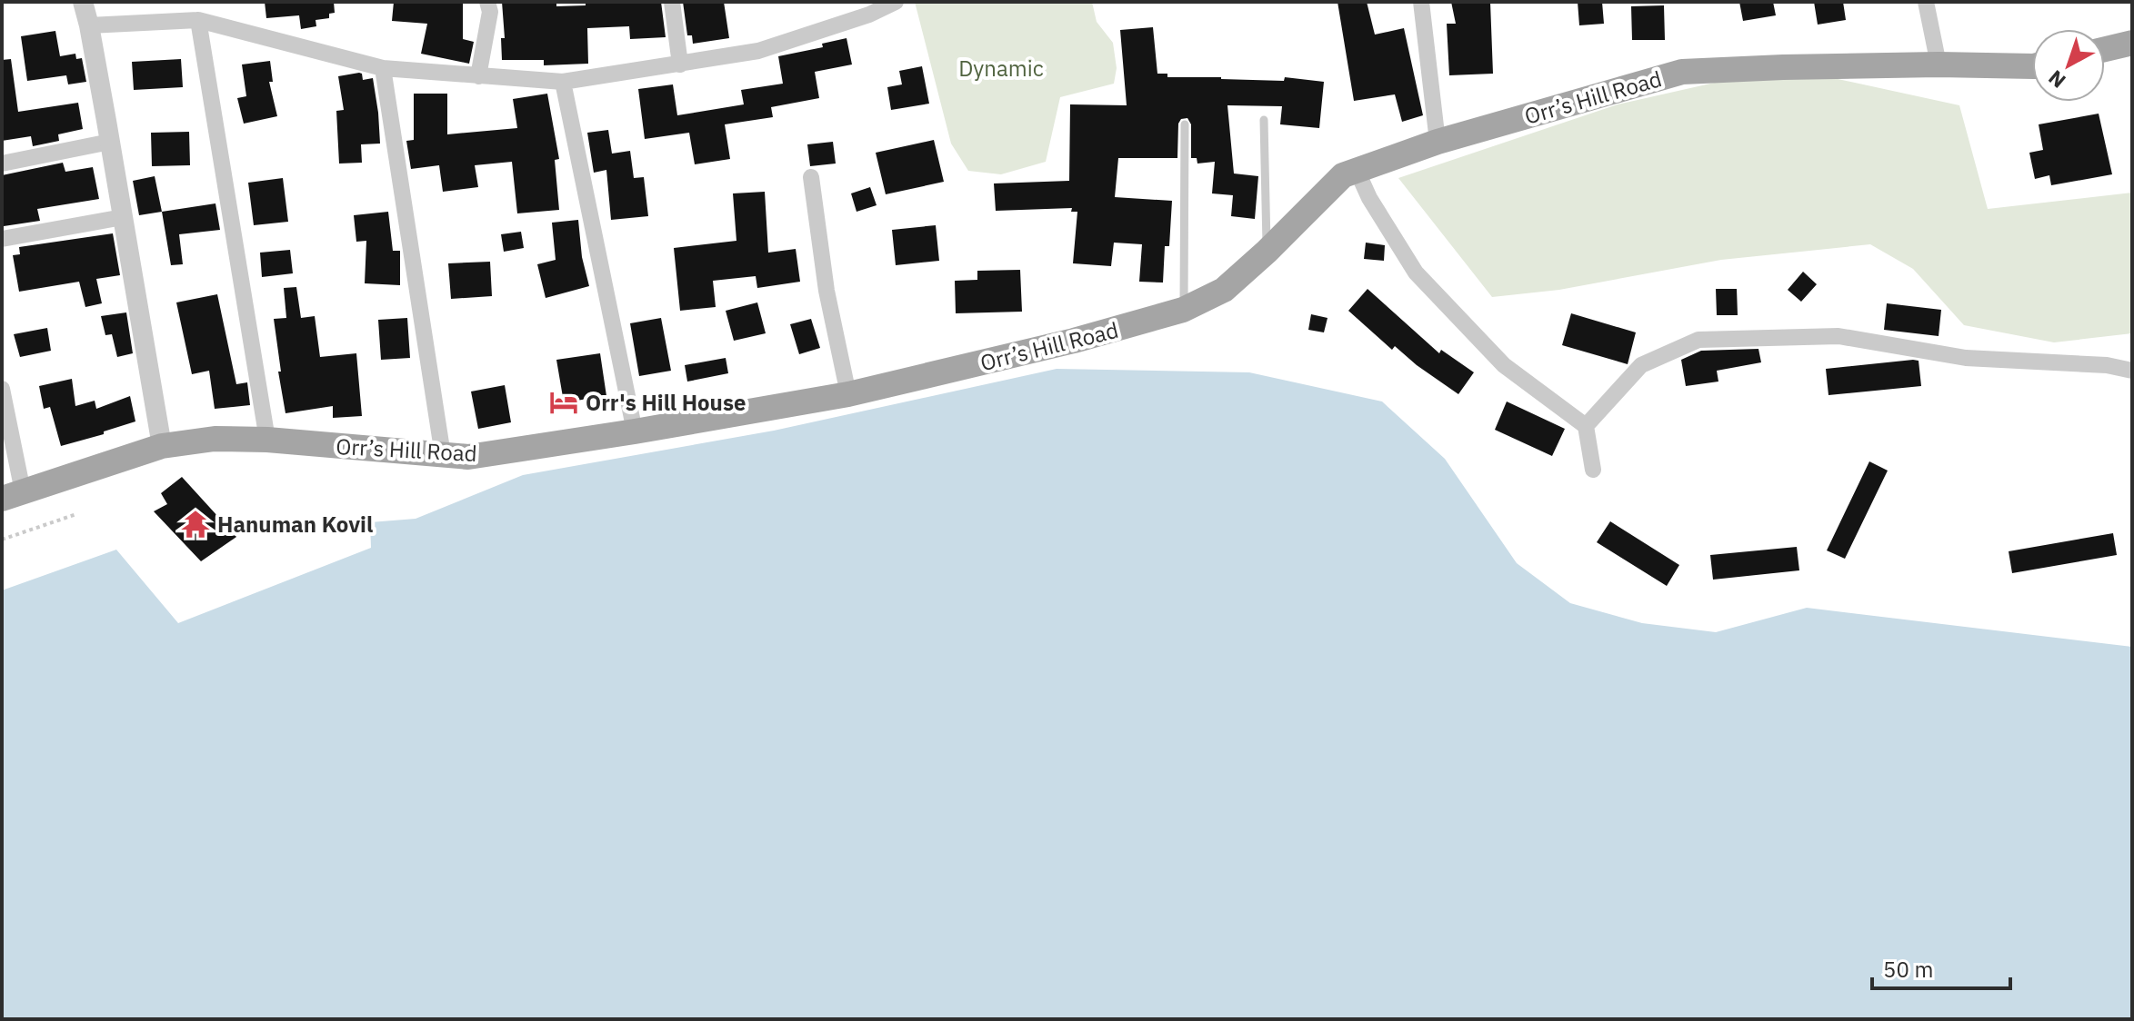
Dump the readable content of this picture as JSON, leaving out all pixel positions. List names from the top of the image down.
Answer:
{
  "streets": {
    "main road": ["Orr’s Hill Road"]
  },
  "parks": ["Dynamic"],
  "places": {
    "hotel": ["Orr's Hill House"],
    "temple": ["Hanuman Kovil"]
  },
  "scale_bar": "50 m",
  "north": "bottom left"
}
